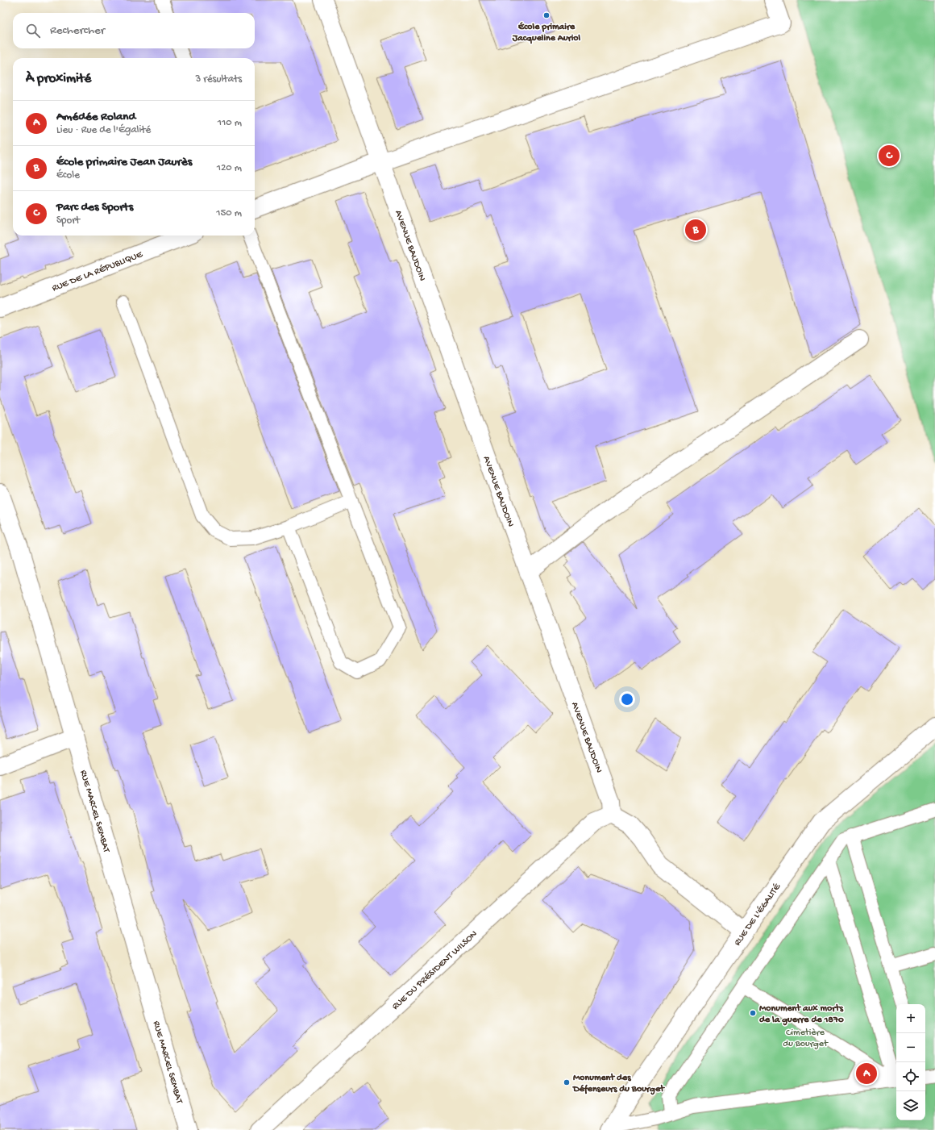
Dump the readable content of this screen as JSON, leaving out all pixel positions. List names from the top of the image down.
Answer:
{
  "streets": {
    "street": [
      "AVENUE BAUDOIN",
      "RUE DE LA RÉPUBLIQUE",
      "RUE MARCEL SEMBAT",
      "RUE DE L'ÉGALITÉ",
      "RUE DU PRÉSIDENT WILSON"
    ]
  },
  "crossings": [
    ["AVENUE BAUDOIN", "RUE DU PRÉSIDENT WILSON"]
  ],
  "parks": ["Cimetière du Bourget"],
  "places": ["École primaire Jacqueline Auriol", "Monument aux morts de la guerre de 1870", "Monument des Défenseurs du Bourget"],
  "page": {
    "search": "Rechercher",
    "heading": ["À proximité", "3 résultats"],
    "list": [
      {
        "mark": "A",
        "name": "Amédée Roland",
        "note": "Lieu · Rue de l'Égalité",
        "value": "110 m"
      },
      {
        "mark": "B",
        "name": "École primaire Jean Jaurès",
        "note": "École",
        "value": "120 m"
      },
      {
        "mark": "C",
        "name": "Parc des Sports",
        "note": "Sport",
        "value": "150 m"
      }
    ],
    "pins": ["C", "B", "A"],
    "map_buttons": ["+", "−"]
  }
}
